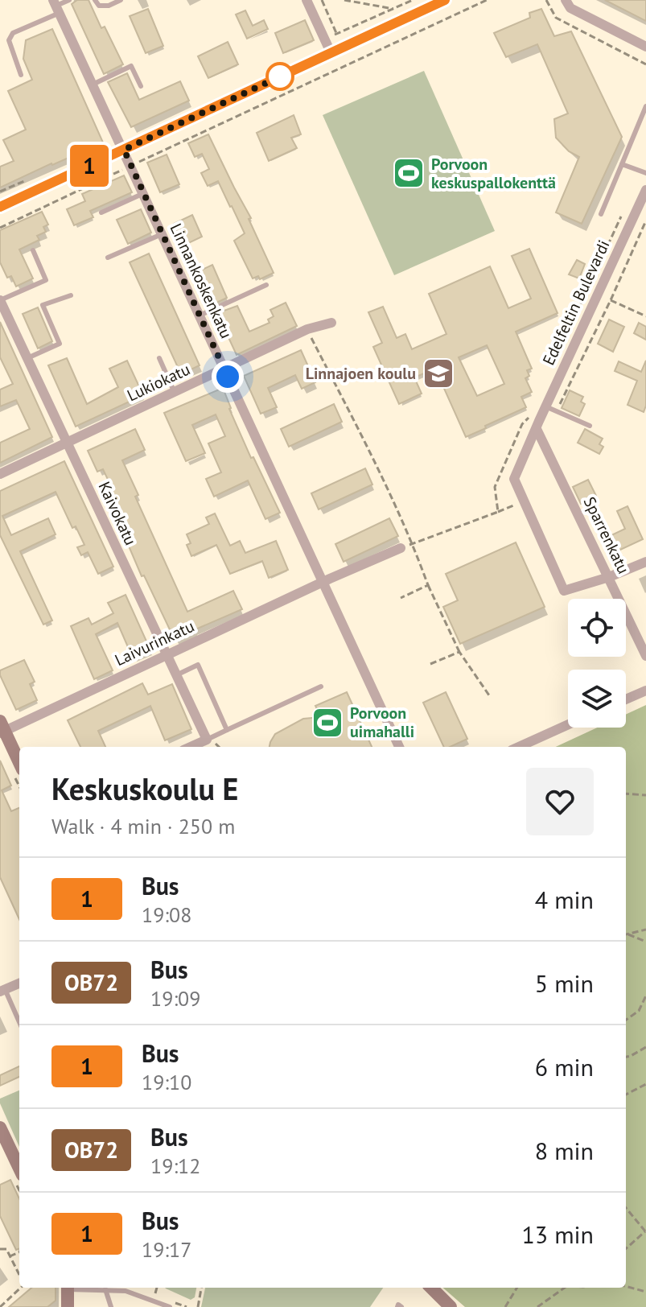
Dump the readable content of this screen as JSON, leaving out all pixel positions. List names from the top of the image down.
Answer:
{
  "streets": {
    "street": [
      "Linnankoskenkatu",
      "Edelfeltin Bulevardi",
      "Lukiokatu",
      "Kaivokatu",
      "Sparrenkatu",
      "Laivurinkatu"
    ]
  },
  "crossings": [
    ["Linnankoskenkatu", "Lukiokatu"],
    ["Linnankoskenkatu", "Laivurinkatu"],
    ["Edelfeltin Bulevardi", "Sparrenkatu"],
    ["Lukiokatu", "Kaivokatu"],
    ["Kaivokatu", "Laivurinkatu"]
  ],
  "places": {
    "sports": ["Porvoon keskuspallokenttä", "Porvoon uimahalli"],
    "school or university": ["Linnajoen koulu"]
  },
  "lines": ["bus line 1"],
  "page": {
    "on_map": "1",
    "heading": ["Keskuskoulu E", "Walk · 4 min · 250 m"],
    "list": [
      {
        "mark": "1",
        "name": "Bus",
        "note": "19:08",
        "value": "4 min"
      },
      {
        "mark": "OB72",
        "name": "Bus",
        "note": "19:09",
        "value": "5 min"
      },
      {
        "mark": "1",
        "name": "Bus",
        "note": "19:10",
        "value": "6 min"
      },
      {
        "mark": "OB72",
        "name": "Bus",
        "note": "19:12",
        "value": "8 min"
      },
      {
        "mark": "1",
        "name": "Bus",
        "note": "19:17",
        "value": "13 min"
      }
    ]
  }
}
